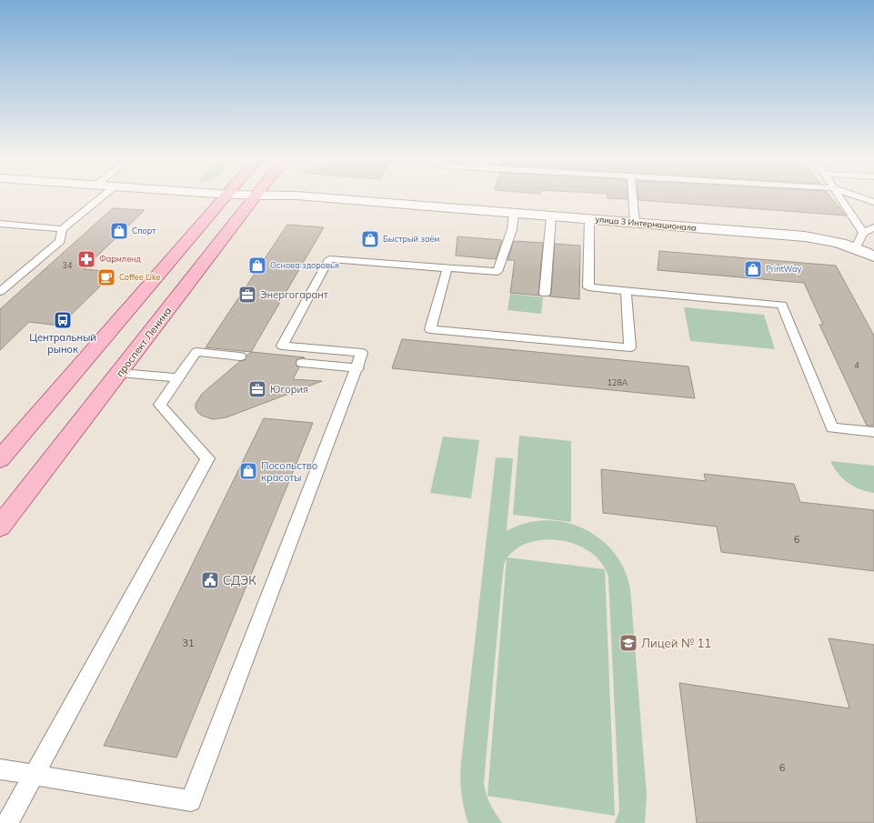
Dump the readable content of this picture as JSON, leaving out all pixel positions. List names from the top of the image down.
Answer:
{
  "streets": {
    "main road": ["проспект Ленина"],
    "street": ["улица 3 Интернационала"]
  },
  "crossings": [
    ["улица 3 Интернационала", "проспект Ленина"]
  ],
  "places": {
    "shop": [
      "Спорт",
      "Быстрый заём",
      "Основа здоровья",
      "PrintWay",
      "Посольство красоты"
    ],
    "pharmacy": ["Фармленд"],
    "cafe": ["Coffee Like"],
    "office": ["Энергогарант", "Югория"],
    "bus stop": ["Центральный рынок"],
    "public building": ["СДЭК"],
    "school or university": ["Лицей № 11"]
  },
  "house_numbers": [
    "34",
    "4",
    "128А",
    "6",
    "31",
    "6"
  ]
}
